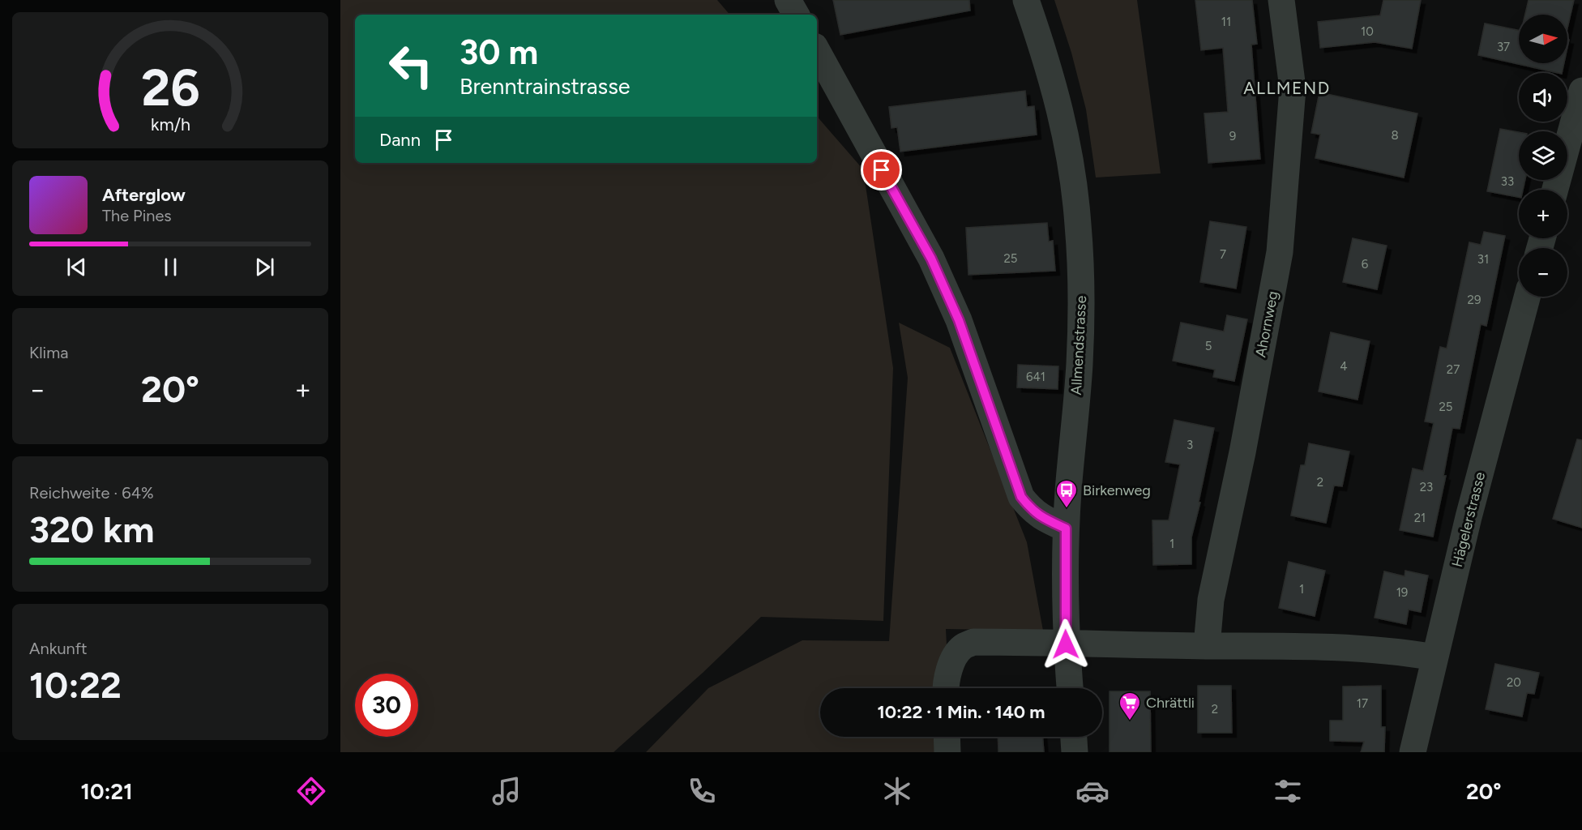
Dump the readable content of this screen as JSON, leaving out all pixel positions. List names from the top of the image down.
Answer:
{
  "streets": {
    "street": ["Ahornweg", "Allmendstrasse", "Hägelerstrasse"]
  },
  "districts": ["ALLMEND"],
  "places": {
    "bus stop": ["Birkenweg"],
    "supermarket": ["Chrättli"]
  },
  "house_numbers": [
    "11",
    "10",
    "37",
    "8",
    "9",
    "33",
    "7",
    "25",
    "31",
    "6",
    "29",
    "5",
    "4",
    "27",
    "641",
    "25",
    "3",
    "2",
    "23",
    "21",
    "1",
    "1",
    "19",
    "20",
    "17",
    "2"
  ],
  "north": "right",
  "page": {
    "map_buttons": ["+", "−"],
    "turn": ["30 m", "Brenntrainstrasse"],
    "then": "Dann",
    "song": ["Afterglow", "The Pines"],
    "tile": [
      "Klima",
      ["Reichweite · 64%", "320 km"],
      ["Ankunft", "10:22"]
    ],
    "heat": ["−", "20°", "+"],
    "limit": "30",
    "trip": "10:22 · 1 Min. · 140 m",
    "tabs": ["10:21", "20°"],
    "gauge": ["26", "km/h"]
  }
}
